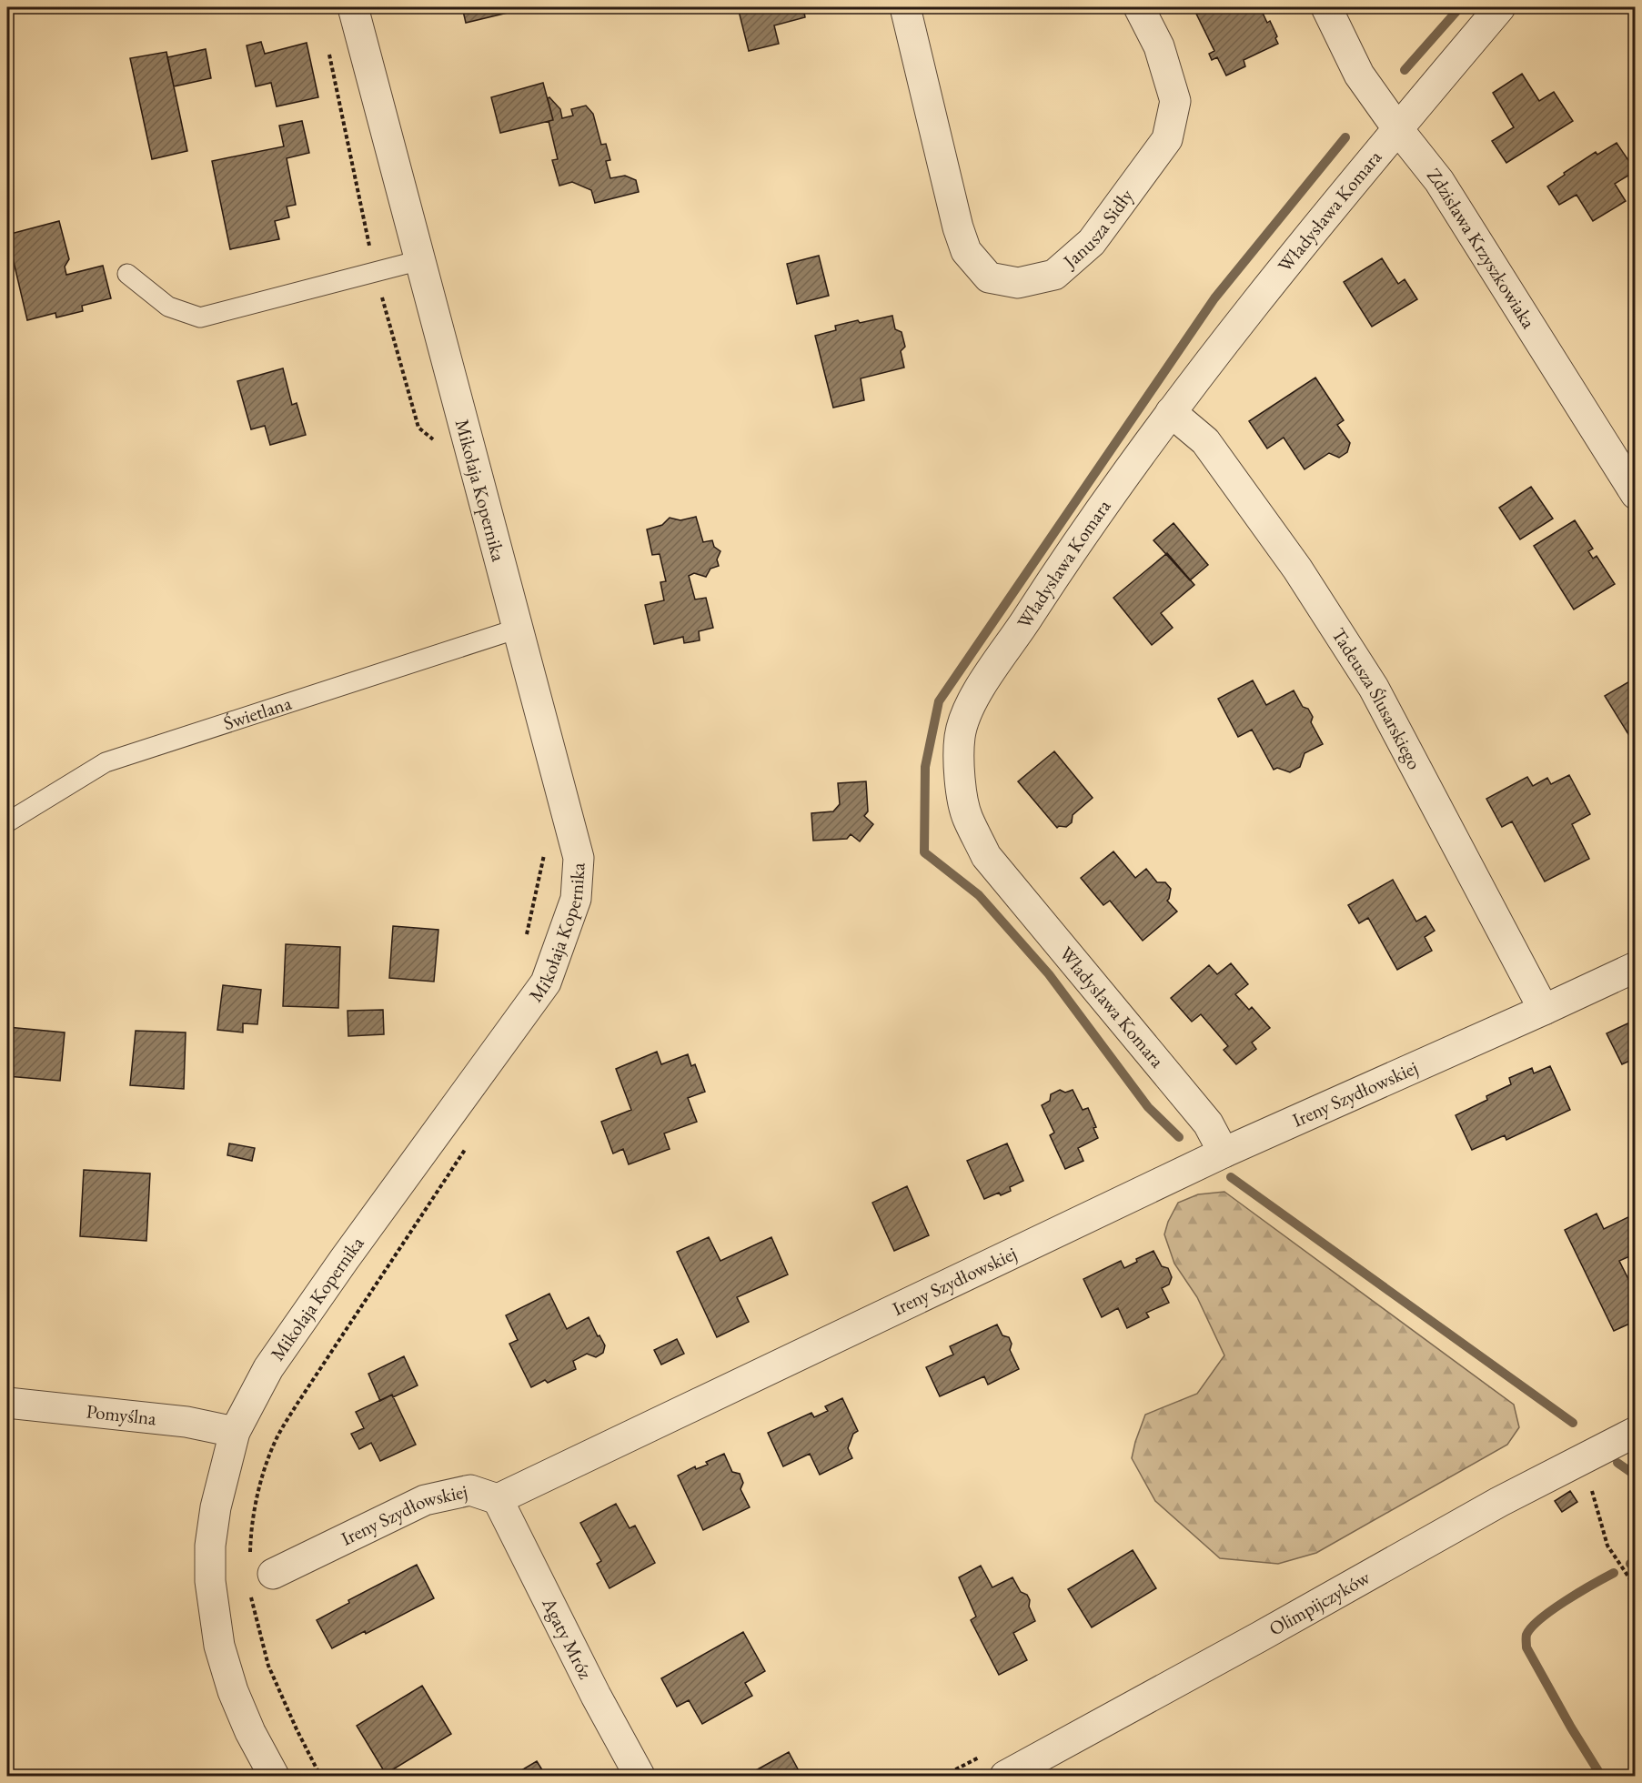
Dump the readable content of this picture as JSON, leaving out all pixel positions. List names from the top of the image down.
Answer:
{
  "streets": {
    "street": [
      "Władysława Komara",
      "Janusza Sidły",
      "Zdzisława Krzyszkowiaka",
      "Mikołaja Kopernika",
      "Tadeusza Ślusarskiego",
      "Ireny Szydłowskiej",
      "Pomyślna",
      "Olimpijczyków",
      "Agaty Mróz"
    ],
    "lane": ["Świetlana"]
  },
  "crossings": [
    ["Władysława Komara", "Zdzisława Krzyszkowiaka"],
    ["Władysława Komara", "Tadeusza Ślusarskiego"],
    ["Władysława Komara", "Ireny Szydłowskiej"],
    ["Mikołaja Kopernika", "Świetlana"],
    ["Mikołaja Kopernika", "Pomyślna"],
    ["Tadeusza Ślusarskiego", "Ireny Szydłowskiej"],
    ["Ireny Szydłowskiej", "Agaty Mróz"]
  ]
}
